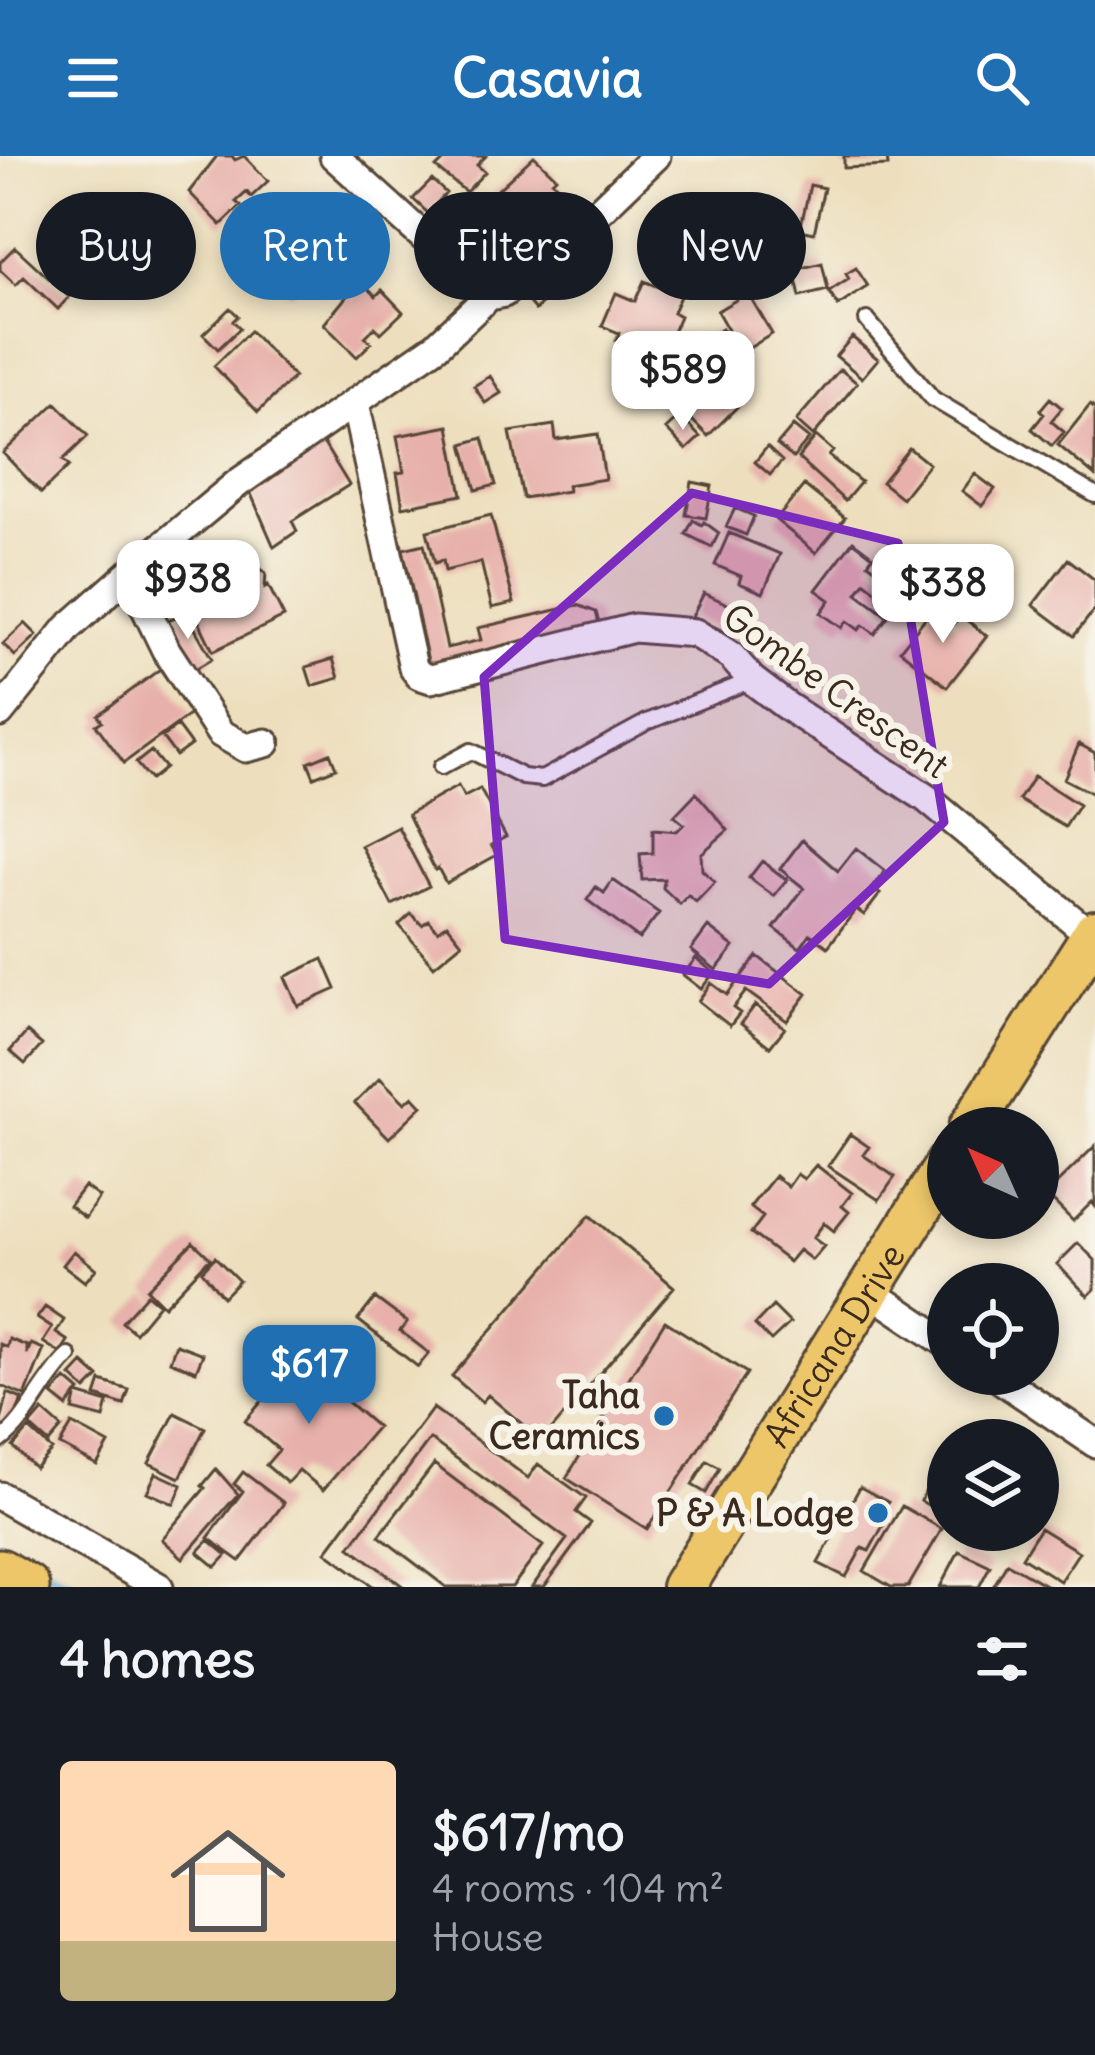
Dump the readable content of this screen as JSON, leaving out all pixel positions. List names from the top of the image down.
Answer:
{
  "streets": {
    "main road": ["Africana Drive"],
    "street": ["Gombe Crescent"]
  },
  "places": ["Taha Ceramics", "P & A Lodge"],
  "north": "top left",
  "page": {
    "header": "Casavia",
    "chip": [
      "Buy",
      "Rent",
      "Filters",
      "New"
    ],
    "price": [
      "$589",
      "$938",
      "$338",
      "$617"
    ],
    "heading": "4 homes",
    "list": [
      {
        "name": "$617/mo",
        "note": "4 rooms · 104 m² · House"
      }
    ]
  }
}
